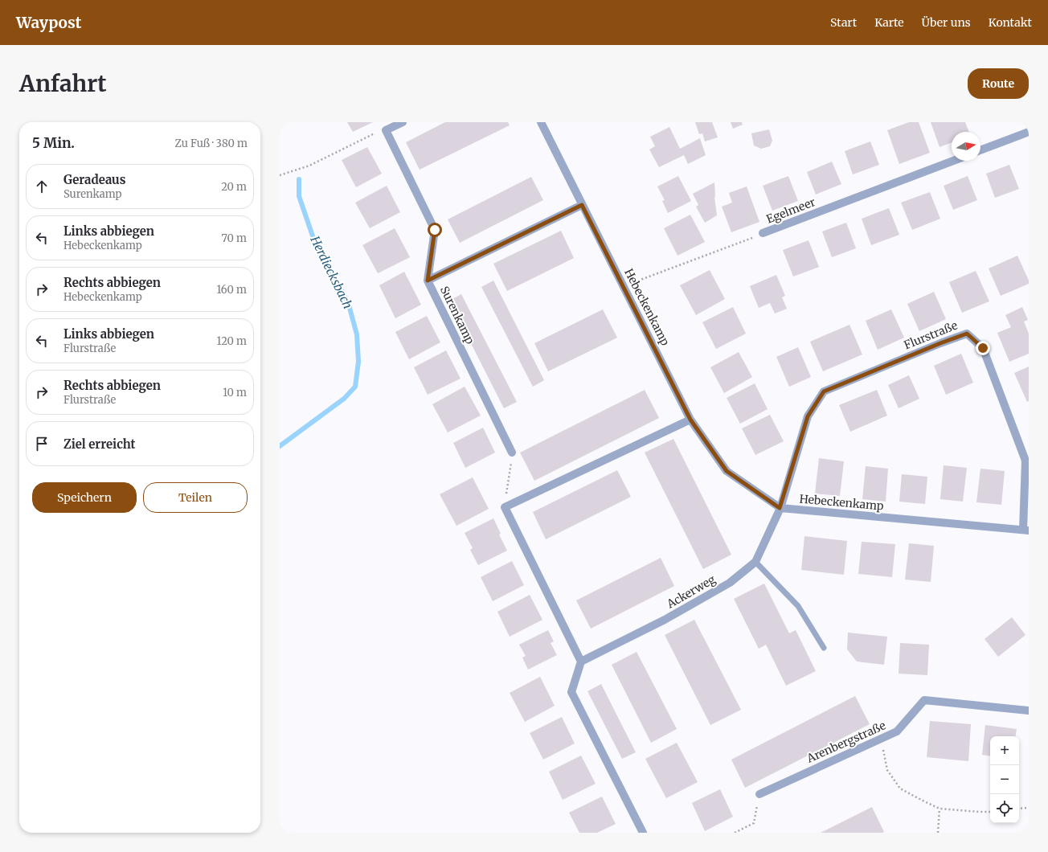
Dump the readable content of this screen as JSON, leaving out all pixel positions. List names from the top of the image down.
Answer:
{
  "streets": {
    "street": [
      "Egelmeer",
      "Hebeckenkamp",
      "Surenkamp",
      "Flurstraße",
      "Ackerweg",
      "Arenbergstraße"
    ]
  },
  "crossings": [
    ["Egelmeer", "Hebeckenkamp"],
    ["Hebeckenkamp", "Flurstraße"],
    ["Hebeckenkamp", "Ackerweg"],
    ["Flurstraße", "Ackerweg"]
  ],
  "water": ["Herdiecksbach"],
  "north": "right",
  "page": {
    "header": "Waypost",
    "nav": [
      "Start",
      "Karte",
      "Über uns",
      "Kontakt"
    ],
    "buttons": [
      "Route",
      ["Speichern", "Teilen"]
    ],
    "title": "Anfahrt",
    "heading": ["5 Min.", "Zu Fuß · 380 m"],
    "list": [
      ["Geradeaus", "Surenkamp", "20 m"],
      ["Links abbiegen", "Hebeckenkamp", "70 m"],
      ["Rechts abbiegen", "Hebeckenkamp", "160 m"],
      ["Links abbiegen", "Flurstraße", "120 m"],
      ["Rechts abbiegen", "Flurstraße", "10 m"],
      "Ziel erreicht"
    ],
    "map_buttons": ["+", "−"]
  }
}
